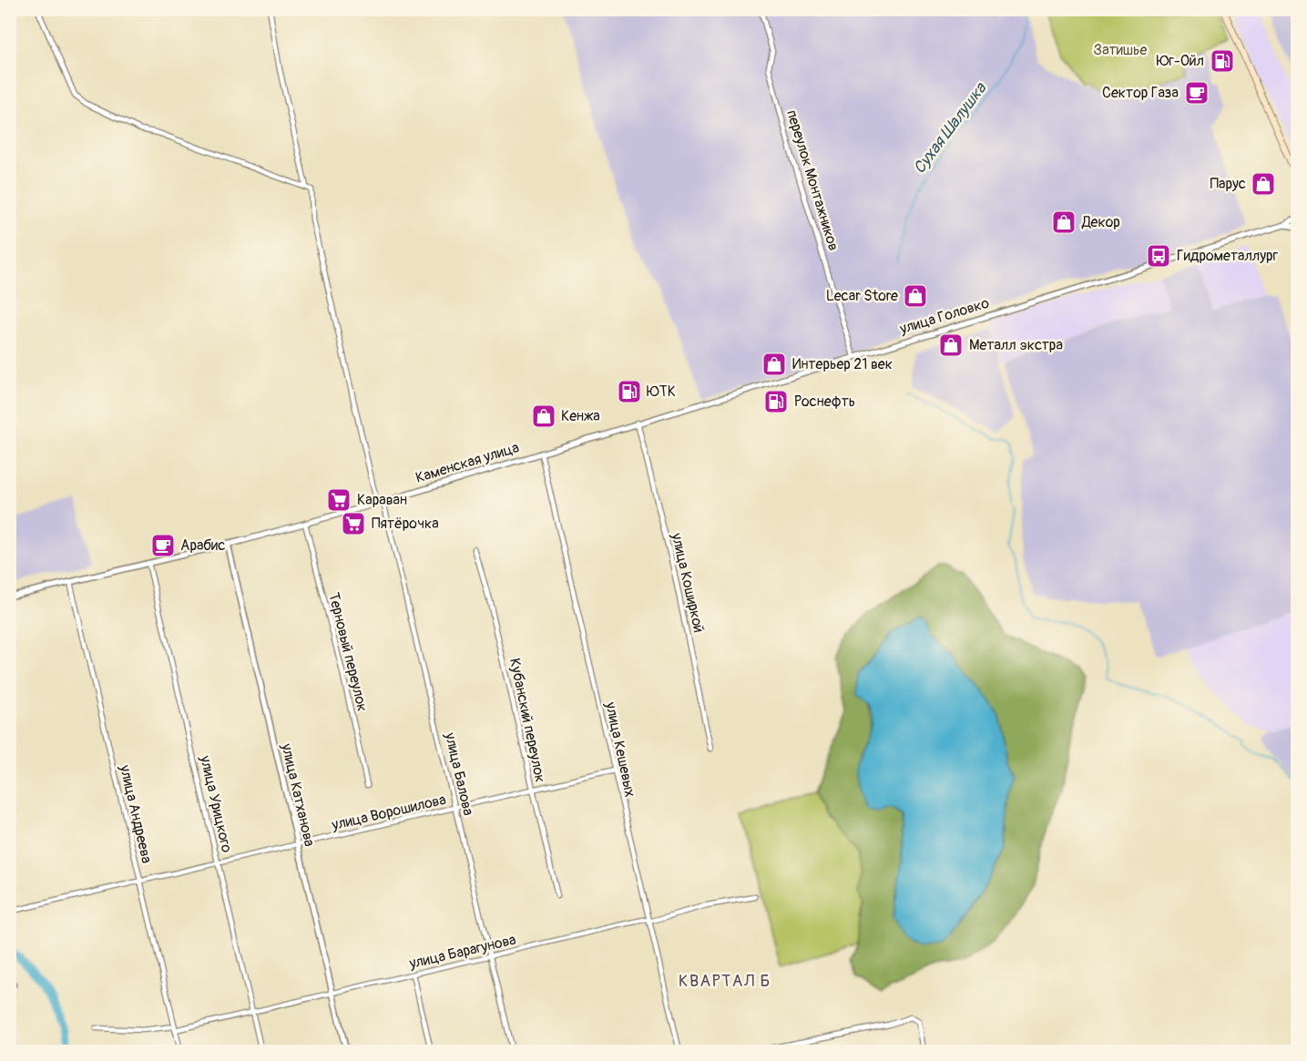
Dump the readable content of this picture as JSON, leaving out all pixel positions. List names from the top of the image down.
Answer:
{
  "streets": {
    "street": [
      "переулок Монтажников",
      "улица Головко",
      "Каменская улица",
      "улица Коширкой",
      "Терновый переулок",
      "Кубанский переулок",
      "улица Кешевых",
      "улица Балова",
      "улица Катханова",
      "улица Урицкого",
      "улица Ворошилова",
      "улица Андреева",
      "улица Барагунова"
    ]
  },
  "crossings": [
    ["переулок Монтажников", "улица Головко"],
    ["улица Головко", "Каменская улица"],
    ["улица Головко", "улица Коширкой"],
    ["Каменская улица", "Терновый переулок"],
    ["Каменская улица", "улица Кешевых"],
    ["Каменская улица", "улица Балова"],
    ["Каменская улица", "улица Катханова"],
    ["Каменская улица", "улица Урицкого"],
    ["Каменская улица", "улица Андреева"],
    ["Кубанский переулок", "улица Ворошилова"],
    ["улица Кешевых", "улица Ворошилова"],
    ["улица Кешевых", "улица Барагунова"],
    ["улица Балова", "улица Ворошилова"],
    ["улица Балова", "улица Барагунова"],
    ["улица Катханова", "улица Ворошилова"],
    ["улица Катханова", "улица Барагунова"],
    ["улица Урицкого", "улица Ворошилова"],
    ["улица Урицкого", "улица Барагунова"],
    ["улица Ворошилова", "улица Андреева"],
    ["улица Андреева", "улица Барагунова"]
  ],
  "districts": ["КВАРТАЛ Б"],
  "water": ["Сухая Шалушка"],
  "parks": ["Затишье"],
  "places": {
    "fuel station": ["Юг-Ойл", "ЮТК", "Роснефть"],
    "cafe": ["Сектор Газа", "Арабис"],
    "shop": [
      "Парус",
      "Декор",
      "Lecar Store",
      "Металл экстра",
      "Интерьер 21 век",
      "Кенжа"
    ],
    "bus stop": ["Гидрометаллург"],
    "supermarket": ["Караван", "Пятёрочка"]
  }
}
